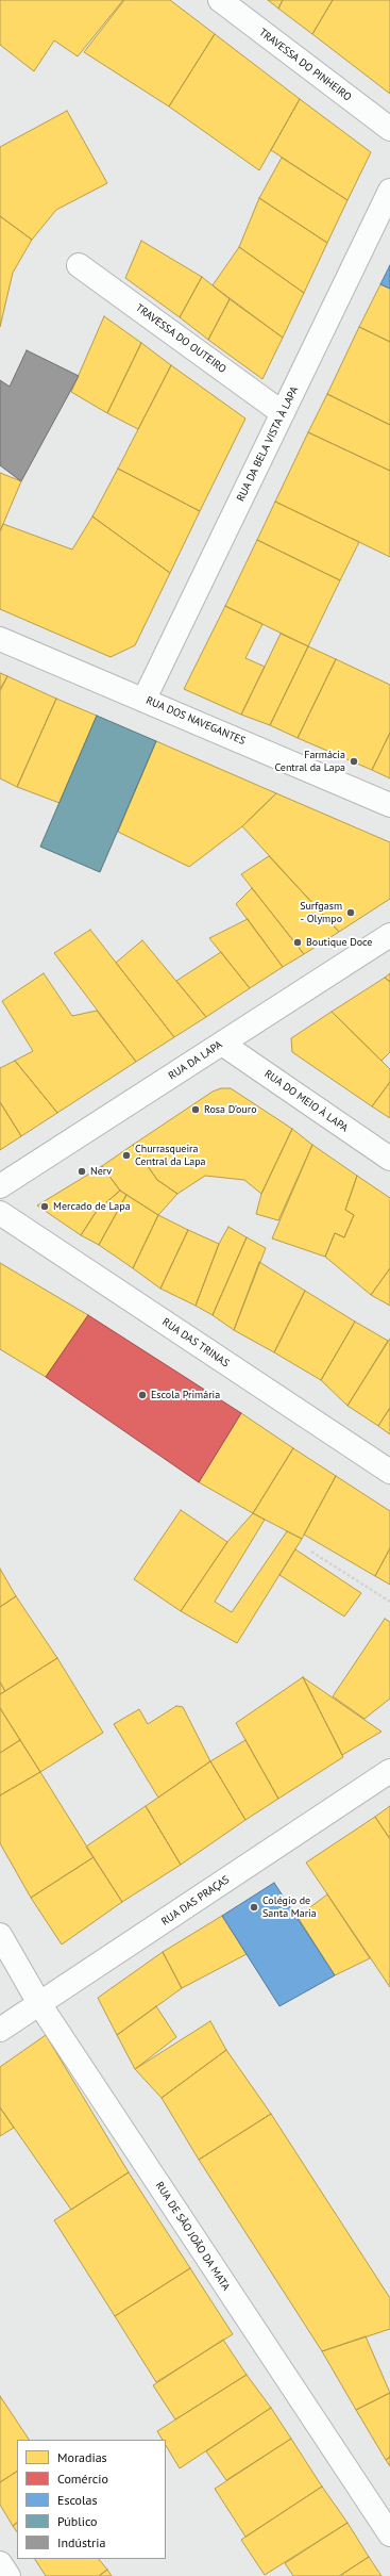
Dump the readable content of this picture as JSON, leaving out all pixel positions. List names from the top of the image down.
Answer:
{
  "streets": {
    "street": [
      "TRAVESSA DO PINHEIRO",
      "TRAVESSA DO OUTEIRO",
      "RUA DA BELA VISTA À LAPA",
      "RUA DOS NAVEGANTES",
      "RUA DA LAPA",
      "RUA DO MEIO À LAPA",
      "RUA DAS TRINAS",
      "RUA DAS PRAÇAS",
      "RUA DE SÃO JOÃO DA MATA"
    ]
  },
  "crossings": [
    ["TRAVESSA DO OUTEIRO", "RUA DA BELA VISTA À LAPA"],
    ["RUA DA BELA VISTA À LAPA", "RUA DOS NAVEGANTES"],
    ["RUA DA LAPA", "RUA DO MEIO À LAPA"],
    ["RUA DAS PRAÇAS", "RUA DE SÃO JOÃO DA MATA"]
  ],
  "places": [
    "Farmácia Central da Lapa",
    "Surfgasm - Olympo",
    "Boutique Doce",
    "Rosa D'ouro",
    "Churrasqueira Central da Lapa",
    "Nerv",
    "Mercado de Lapa",
    "Escola Primária",
    "Colégio de Santa Maria"
  ],
  "legend": [
    "Moradias",
    "Comércio",
    "Escolas",
    "Público",
    "Indústria"
  ]
}
